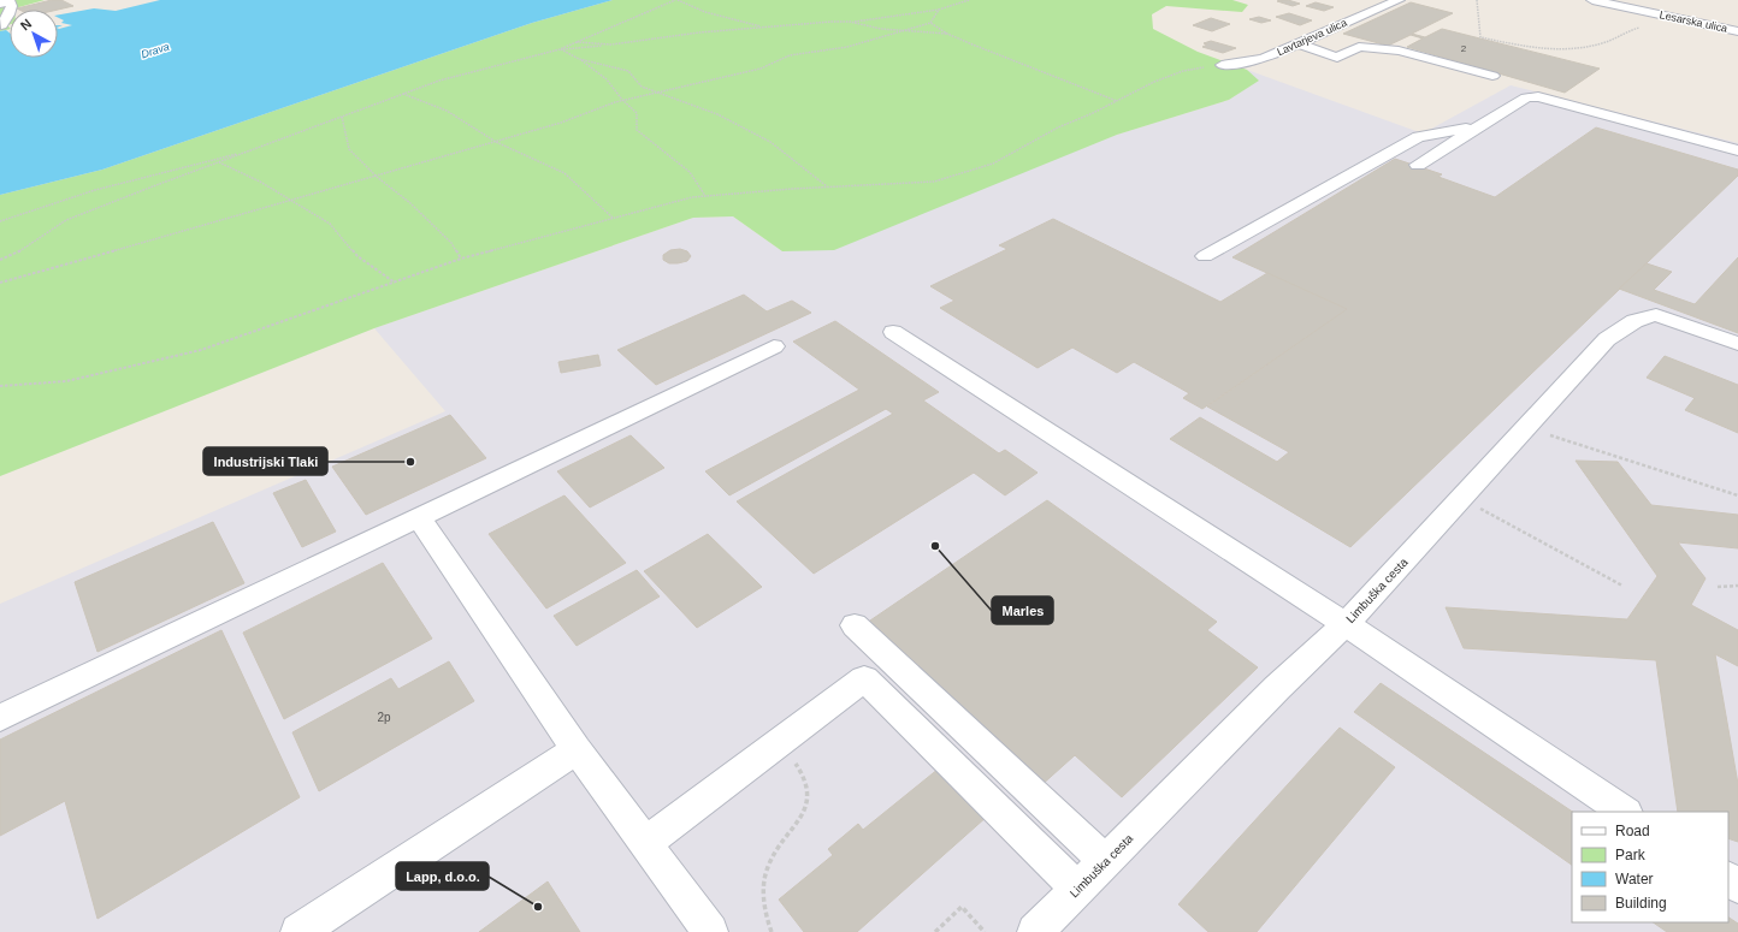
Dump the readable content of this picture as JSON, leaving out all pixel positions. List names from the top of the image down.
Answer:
{
  "streets": {
    "street": ["Lesarska ulica", "Lavtarjeva ulica", "Limbuška cesta"]
  },
  "water": ["Drava"],
  "places": ["Industrijski Tlaki", "Marles", "Lapp, d.o.o."],
  "house_numbers": ["2", "2p"],
  "legend": [
    "Road",
    "Park",
    "Water",
    "Building"
  ],
  "north": "top left"
}
